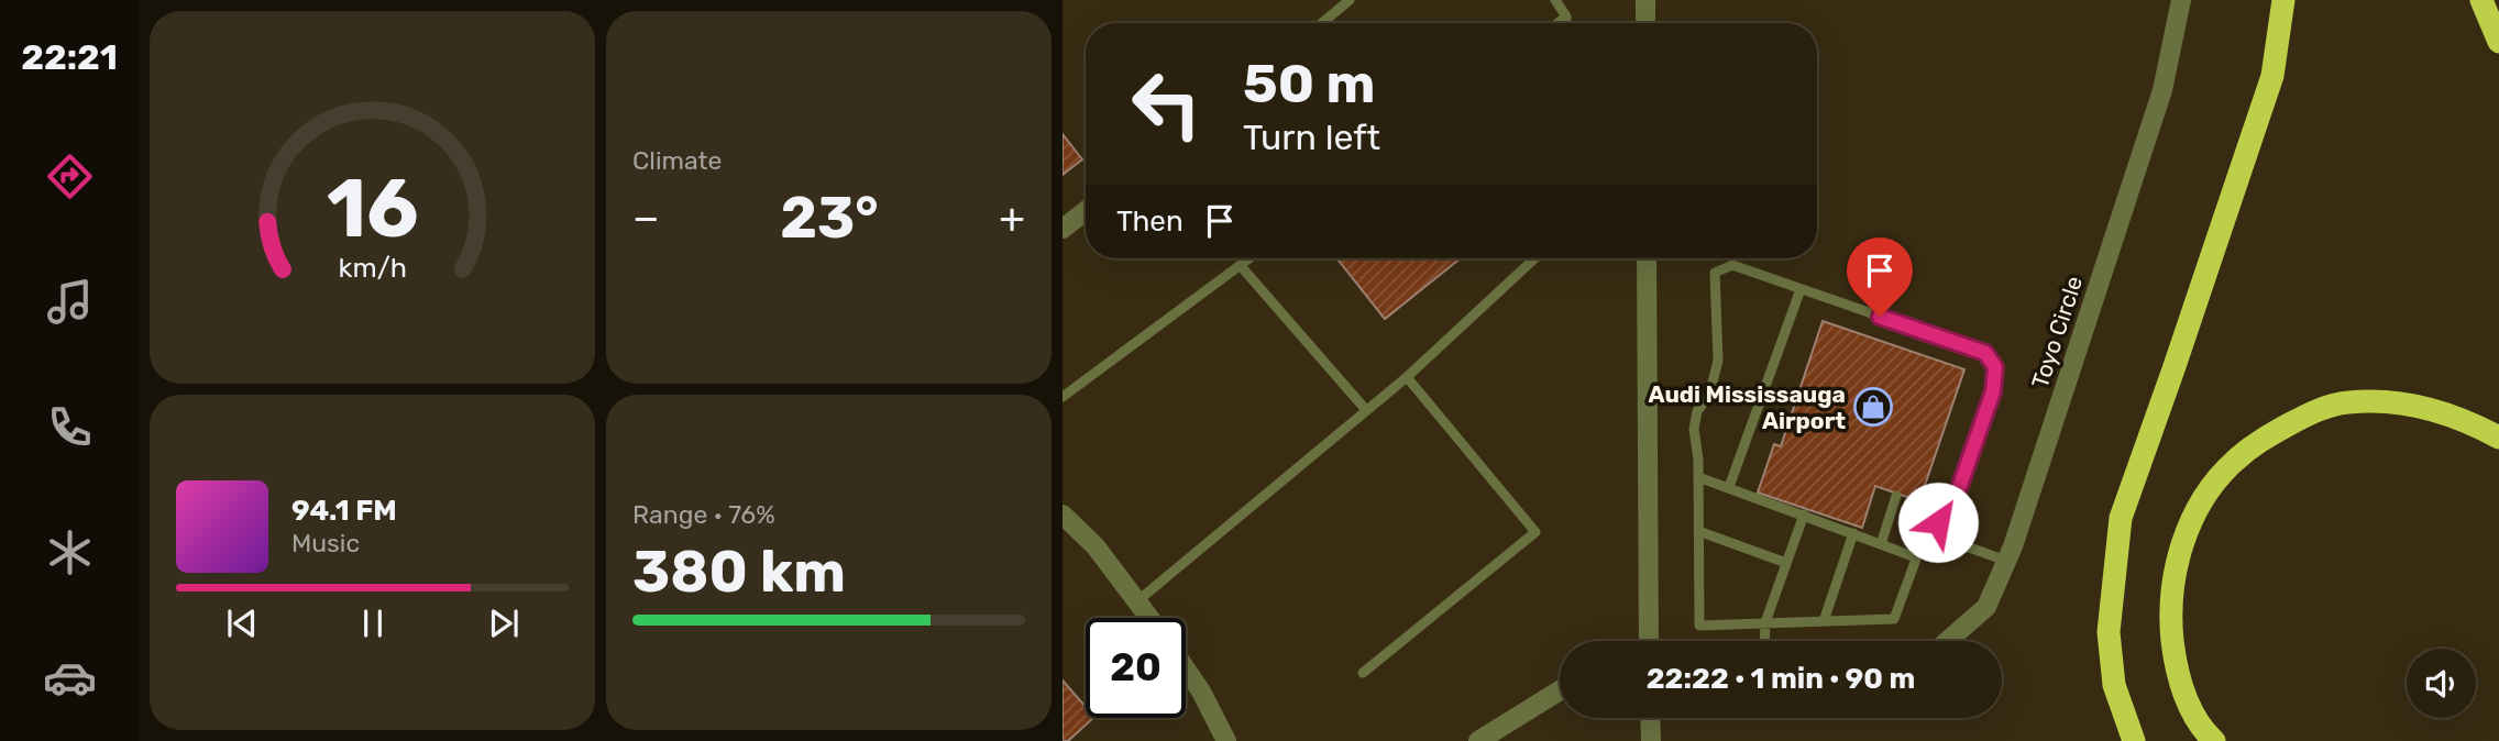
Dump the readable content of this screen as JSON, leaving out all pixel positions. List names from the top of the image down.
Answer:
{
  "streets": {
    "street": ["Toyo Circle"]
  },
  "places": {
    "shop": ["Audi Mississauga Airport"]
  },
  "page": {
    "tabs": "22:21",
    "tile": [
      "Climate",
      ["Range · 76%", "380 km"]
    ],
    "turn": ["50 m", "Turn left"],
    "then": "Then",
    "heat": ["−", "23°", "+"],
    "song": ["94.1 FM", "Music"],
    "limit": "20",
    "trip": "22:22 · 1 min · 90 m",
    "gauge": ["16", "km/h"]
  }
}
